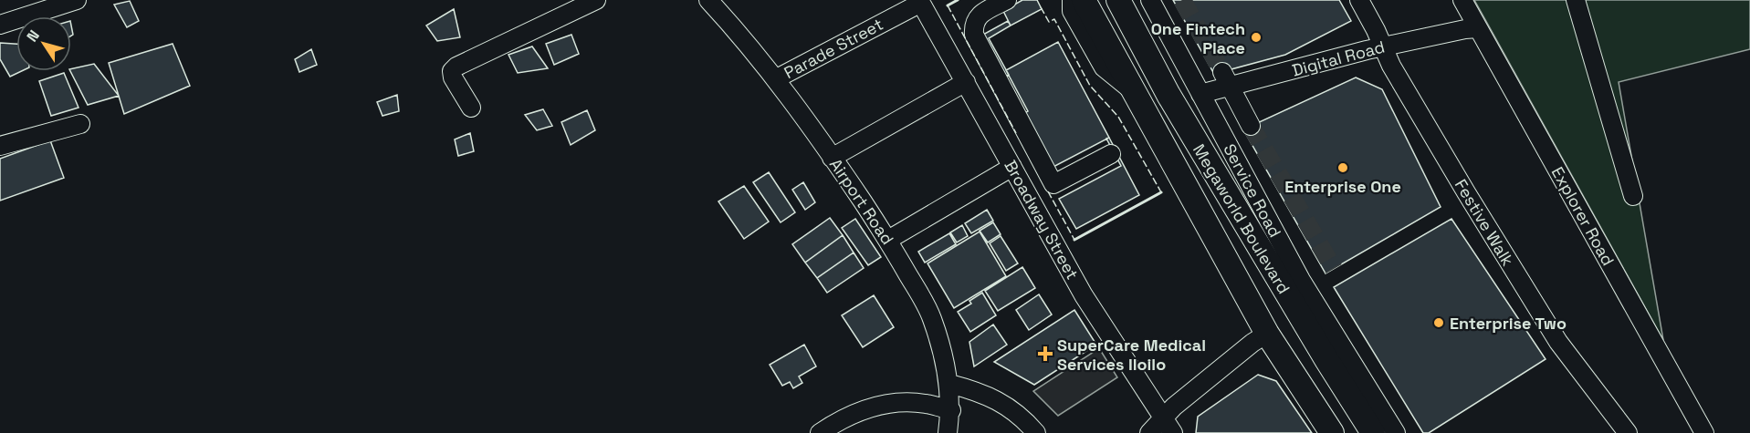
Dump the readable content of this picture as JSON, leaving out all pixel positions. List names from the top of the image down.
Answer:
{
  "streets": {
    "main road": ["Megaworld Boulevard"],
    "street": [
      "Parade Street",
      "Digital Road",
      "Service Road",
      "Airport Road",
      "Explorer Road",
      "Broadway Street",
      "Festive Walk"
    ]
  },
  "crossings": [
    ["Parade Street", "Airport Road"],
    ["Parade Street", "Broadway Street"],
    ["Digital Road", "Service Road"],
    ["Digital Road", "Explorer Road"],
    ["Digital Road", "Festive Walk"]
  ],
  "places": {
    "other": ["One Fintech Place", "Enterprise One", "Enterprise Two"],
    "health": ["SuperCare Medical Services Iloilo"]
  },
  "north": "top left"
}
